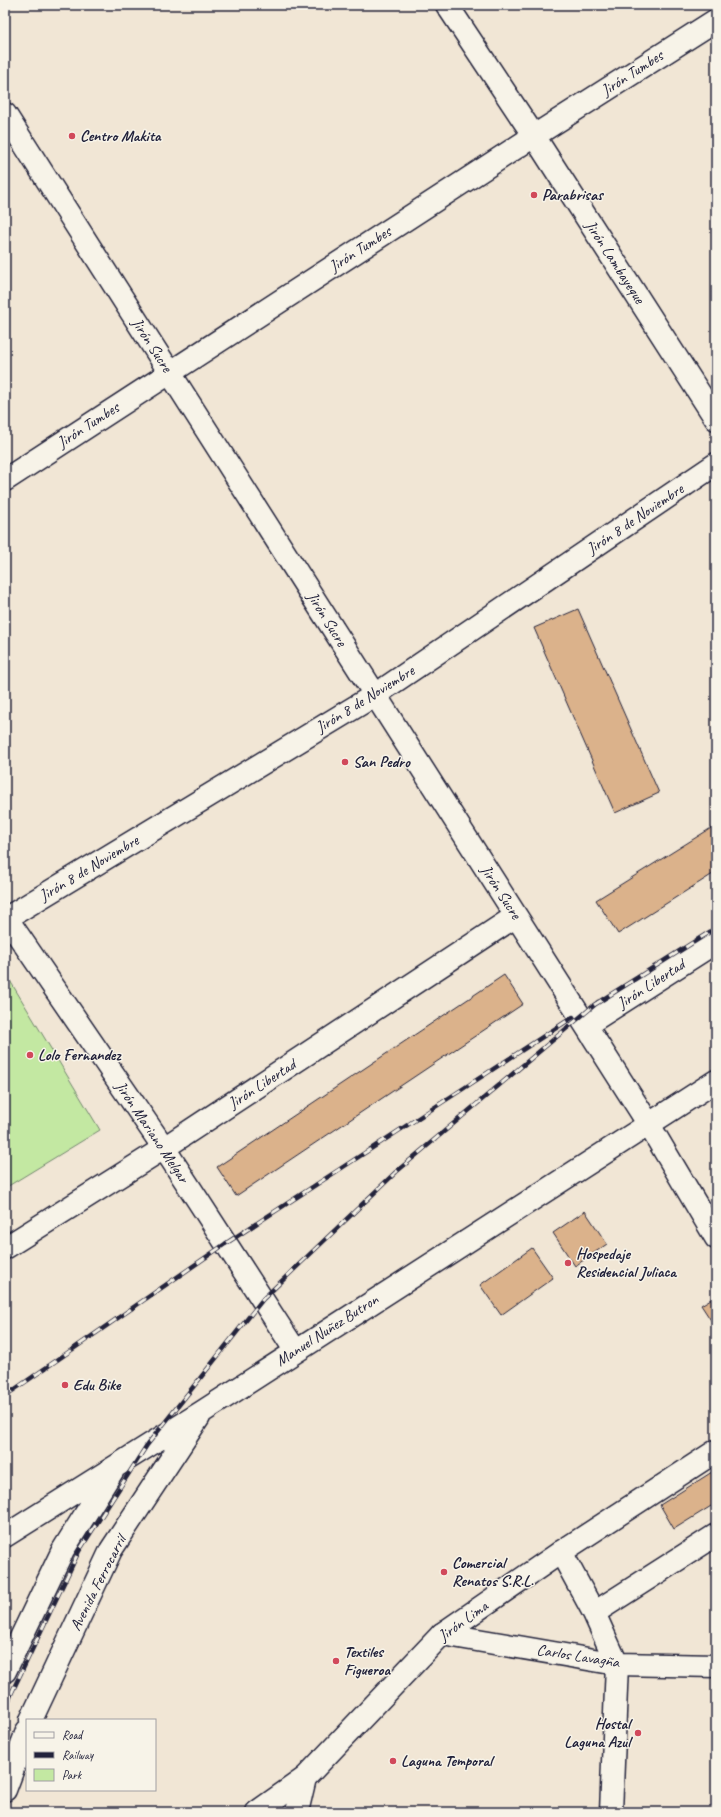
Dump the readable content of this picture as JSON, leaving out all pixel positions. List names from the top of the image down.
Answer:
{
  "streets": {
    "street": [
      "Jirón Tumbes",
      "Jirón Lambayeque",
      "Jirón Sucre",
      "Jirón 8 de Noviembre",
      "Jirón Libertad",
      "Jirón Mariano Melgar",
      "Manuel Nuñez Butron",
      "Avenida Ferrocarril",
      "Jirón Lima",
      "Carlos Lavagña"
    ]
  },
  "crossings": [
    ["Jirón Tumbes", "Jirón Lambayeque"],
    ["Jirón Tumbes", "Jirón Sucre"],
    ["Jirón Sucre", "Jirón 8 de Noviembre"],
    ["Jirón Sucre", "Jirón Libertad"],
    ["Jirón Sucre", "Manuel Nuñez Butron"],
    ["Jirón 8 de Noviembre", "Jirón Mariano Melgar"],
    ["Jirón Libertad", "Jirón Mariano Melgar"],
    ["Jirón Mariano Melgar", "Manuel Nuñez Butron"],
    ["Manuel Nuñez Butron", "Avenida Ferrocarril"],
    ["Jirón Lima", "Carlos Lavagña"]
  ],
  "places": [
    "Centro Makita",
    "Parabrisas",
    "San Pedro",
    "Lolo Fernandez",
    "Hospedaje Residencial Juliaca",
    "Edu Bike",
    "Comercial Renatos S.R.L.",
    "Textiles Figueroa",
    "Hostal Laguna Azul",
    "Laguna Temporal"
  ],
  "legend": ["Road", "Railway", "Park"]
}
